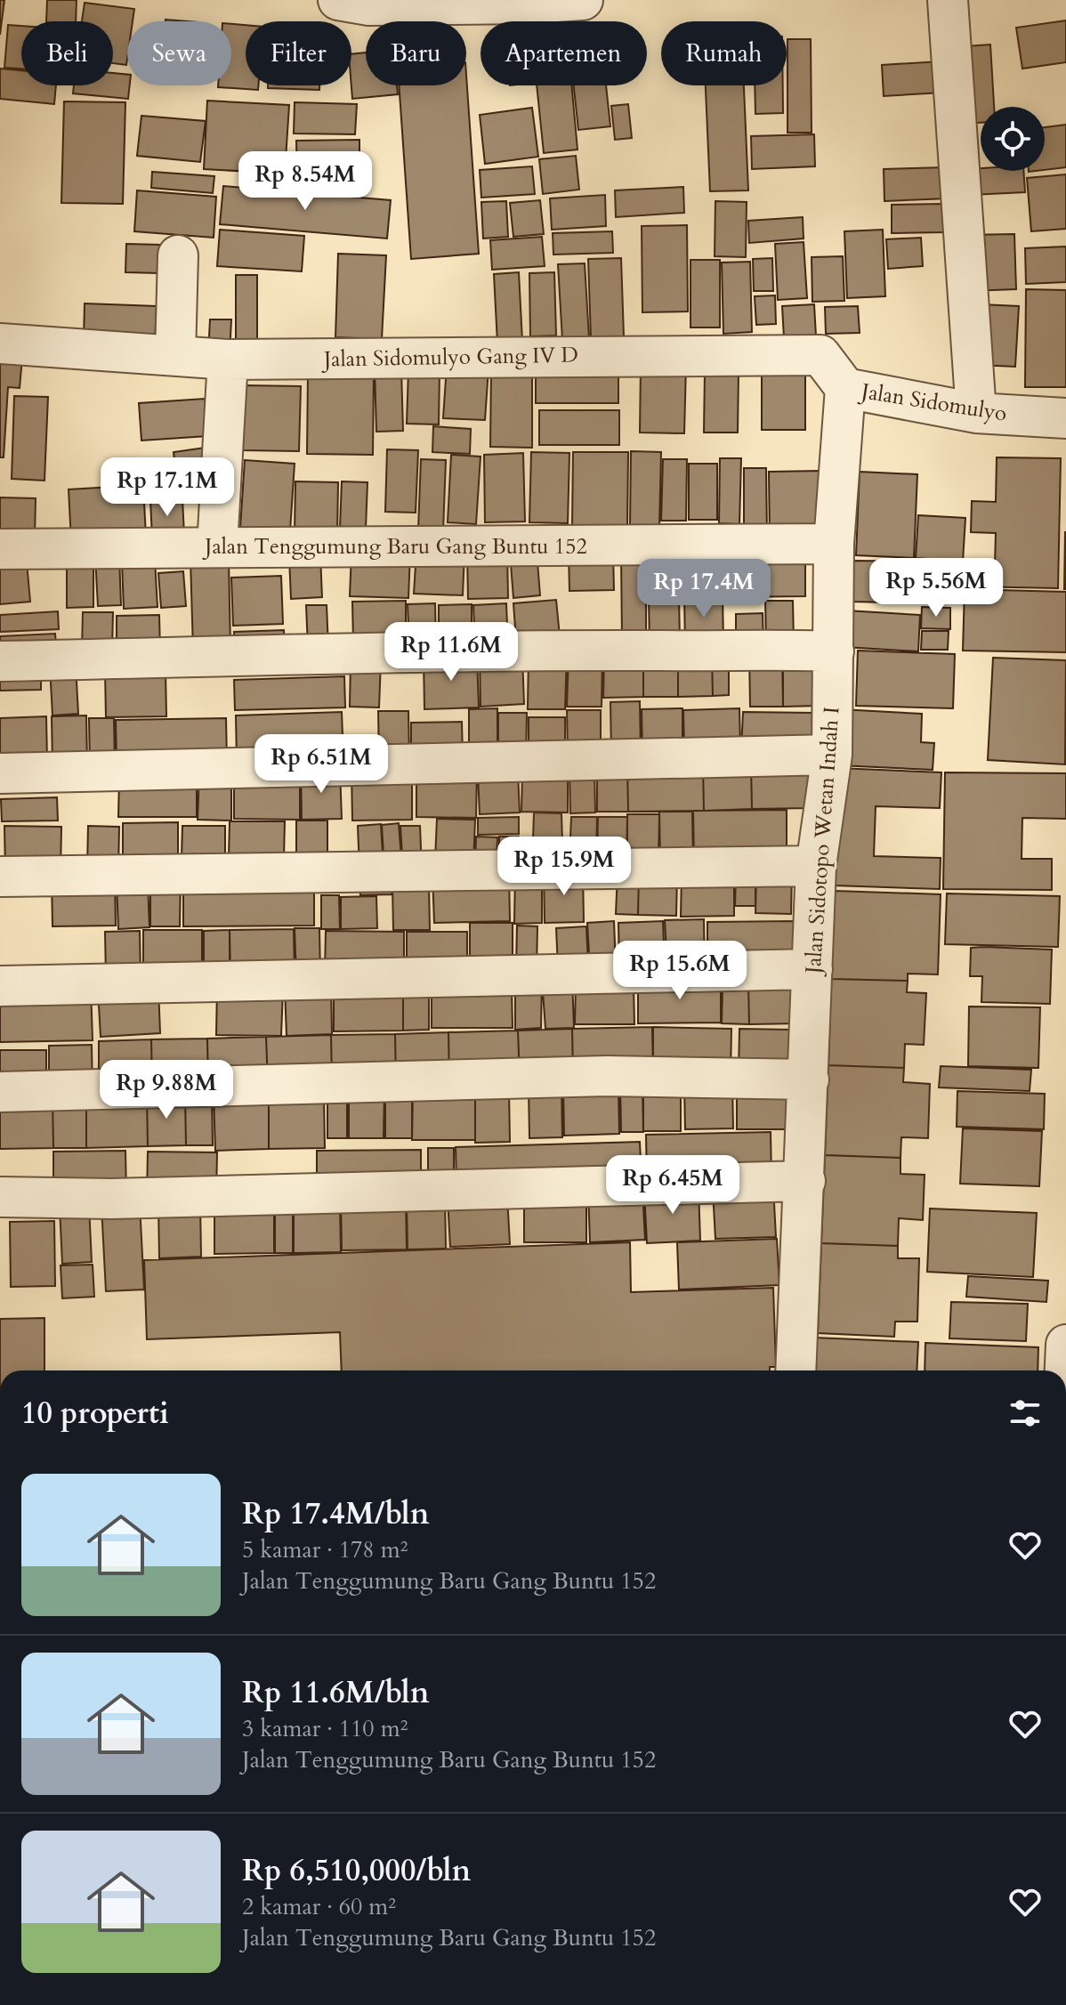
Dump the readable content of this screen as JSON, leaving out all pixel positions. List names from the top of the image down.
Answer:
{
  "streets": {
    "street": [
      "Jalan Sidomulyo Gang IV D",
      "Jalan Sidomulyo",
      "Jalan Tenggumung Baru Gang Buntu 152",
      "Jalan Sidotopo Wetan Indah I"
    ]
  },
  "crossings": [
    ["Jalan Sidomulyo Gang IV D", "Jalan Sidomulyo"],
    ["Jalan Sidomulyo Gang IV D", "Jalan Sidotopo Wetan Indah I"],
    ["Jalan Sidomulyo", "Jalan Sidotopo Wetan Indah I"],
    ["Jalan Tenggumung Baru Gang Buntu 152", "Jalan Sidotopo Wetan Indah I"]
  ],
  "page": {
    "chip": [
      "Beli",
      "Sewa",
      "Filter",
      "Baru",
      "Apartemen",
      "Rumah"
    ],
    "price": [
      "Rp 8.54M",
      "Rp 17.1M",
      "Rp 5.56M",
      "Rp 17.4M",
      "Rp 11.6M",
      "Rp 6.51M",
      "Rp 15.9M",
      "Rp 15.6M",
      "Rp 9.88M",
      "Rp 6.45M"
    ],
    "heading": "10 properti",
    "list": [
      {
        "name": "Rp 17.4M/bln",
        "note": "5 kamar · 178 m² · Jalan Tenggumung Baru Gang Buntu 152"
      },
      {
        "name": "Rp 11.6M/bln",
        "note": "3 kamar · 110 m² · Jalan Tenggumung Baru Gang Buntu 152"
      },
      {
        "name": "Rp 6,510,000/bln",
        "note": "2 kamar · 60 m² · Jalan Tenggumung Baru Gang Buntu 152"
      }
    ]
  }
}
